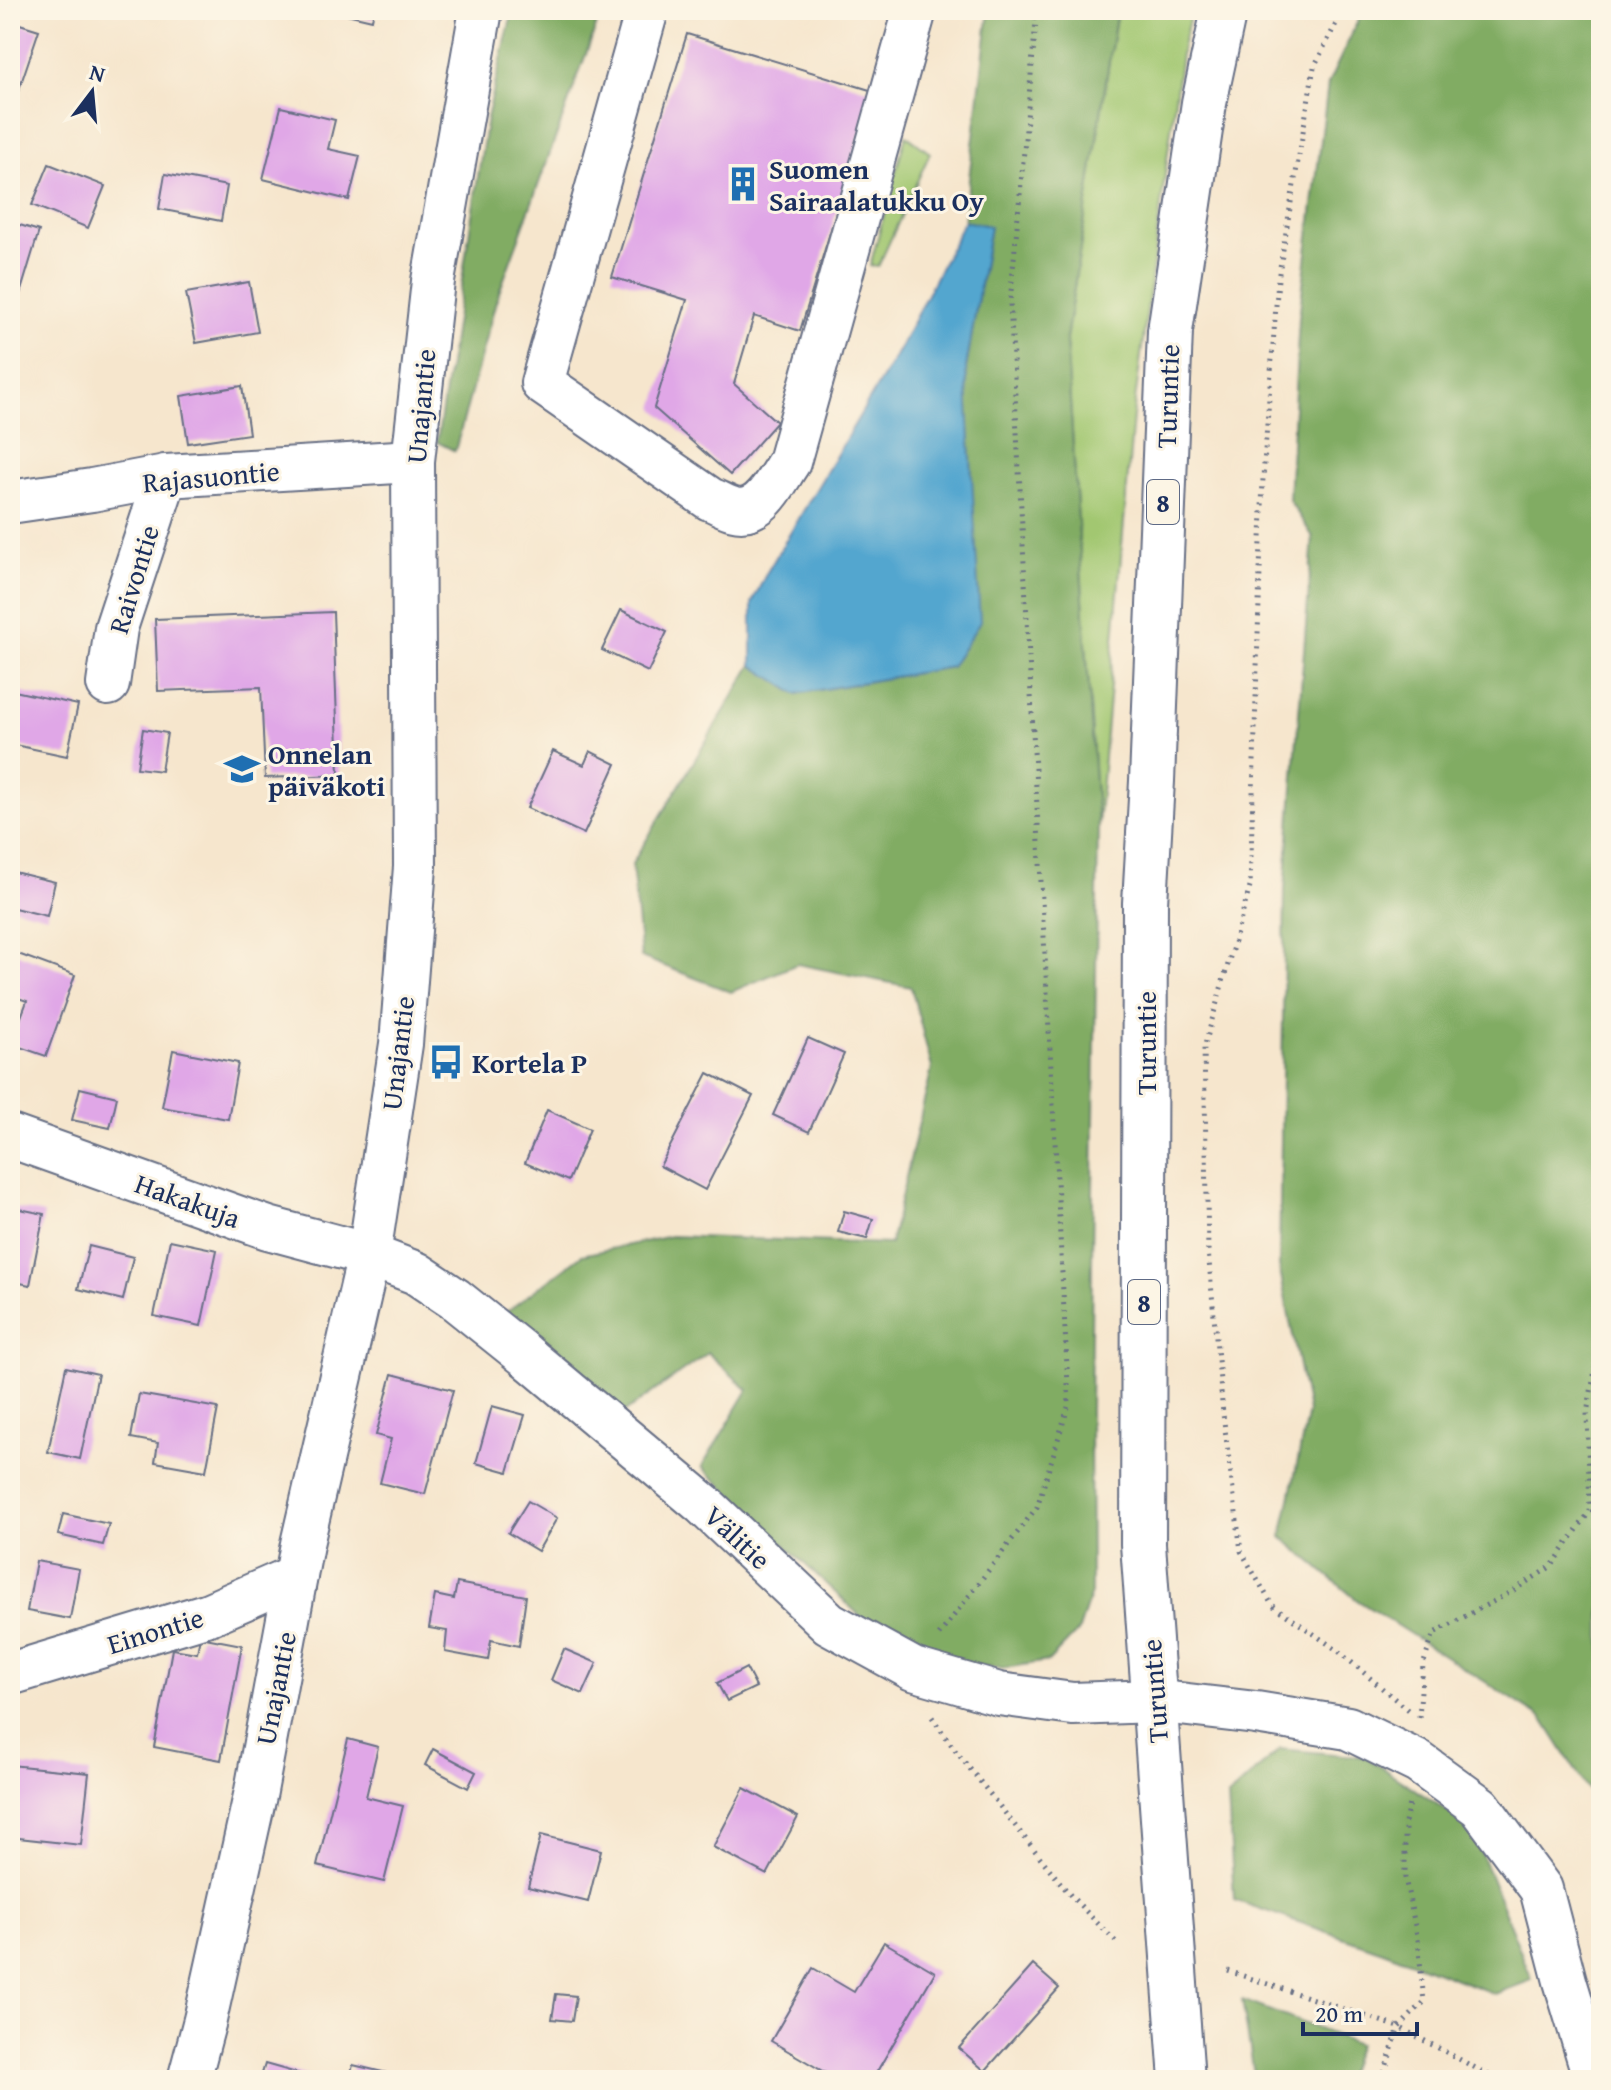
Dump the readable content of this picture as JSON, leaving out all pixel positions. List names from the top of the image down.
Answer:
{
  "streets": {
    "highway": ["Turuntie", "8"],
    "street": [
      "Unajantie",
      "Rajasuontie",
      "Raivontie",
      "Hakakuja",
      "Välitie",
      "Einontie"
    ]
  },
  "crossings": [
    ["Turuntie", "Välitie"],
    ["Unajantie", "Rajasuontie"],
    ["Unajantie", "Hakakuja"],
    ["Unajantie", "Välitie"],
    ["Unajantie", "Einontie"],
    ["Rajasuontie", "Raivontie"],
    ["Hakakuja", "Välitie"]
  ],
  "places": {
    "building": ["Suomen Sairaalatukku Oy"],
    "school or university": ["Onnelan päiväkoti"],
    "bus stop": ["Kortela P"]
  },
  "scale_bar": "20 m",
  "north": "top"
}
